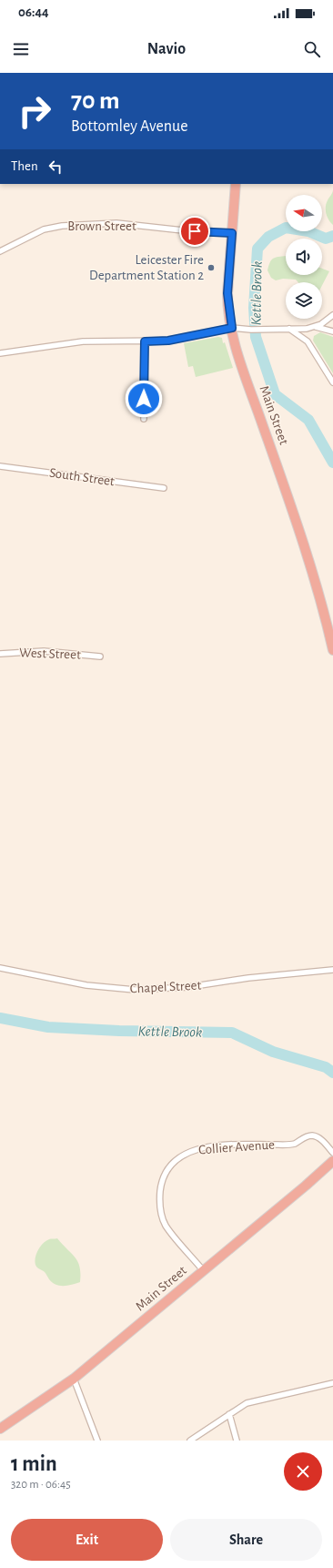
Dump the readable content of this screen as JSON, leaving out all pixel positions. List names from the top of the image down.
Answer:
{
  "streets": {
    "highway": ["Main Street"],
    "street": [
      "Brown Street",
      "South Street",
      "West Street",
      "Chapel Street",
      "Collier Avenue"
    ]
  },
  "crossings": [
    ["Brown Street", "Main Street"],
    ["Main Street", "Collier Avenue"]
  ],
  "water": ["Kettle Brook"],
  "places": ["Leicester Fire Department Station 2"],
  "north": "left",
  "page": {
    "status": "06:44",
    "header": "Navio",
    "turn": ["70 m", "Bottomley Avenue"],
    "then": "Then",
    "heading": ["1 min", "320 m · 06:45"],
    "buttons": ["Exit", "Share"]
  }
}
